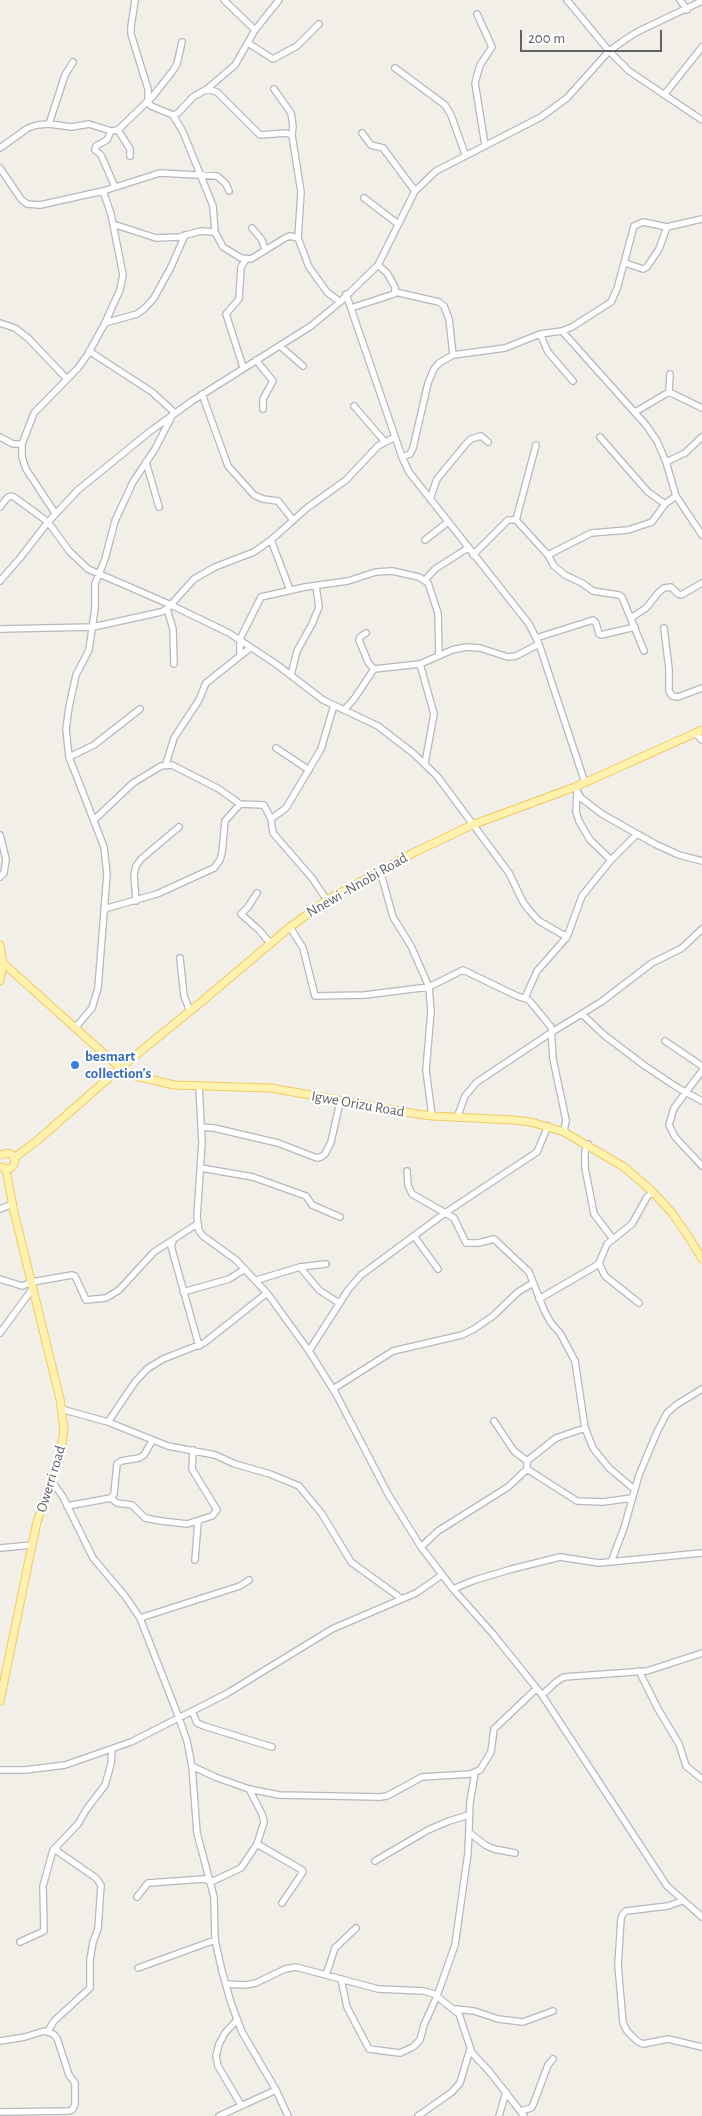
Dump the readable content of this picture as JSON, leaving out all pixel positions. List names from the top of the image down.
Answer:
{
  "streets": {
    "main road": ["Nnewi -Nnobi Road", "Igwe Orizu Road", "Owerri road"]
  },
  "crossings": [
    ["Nnewi -Nnobi Road", "Igwe Orizu Road"],
    ["Nnewi -Nnobi Road", "Owerri road"]
  ],
  "places": ["besmart collection's"],
  "scale_bar": "200 m"
}
